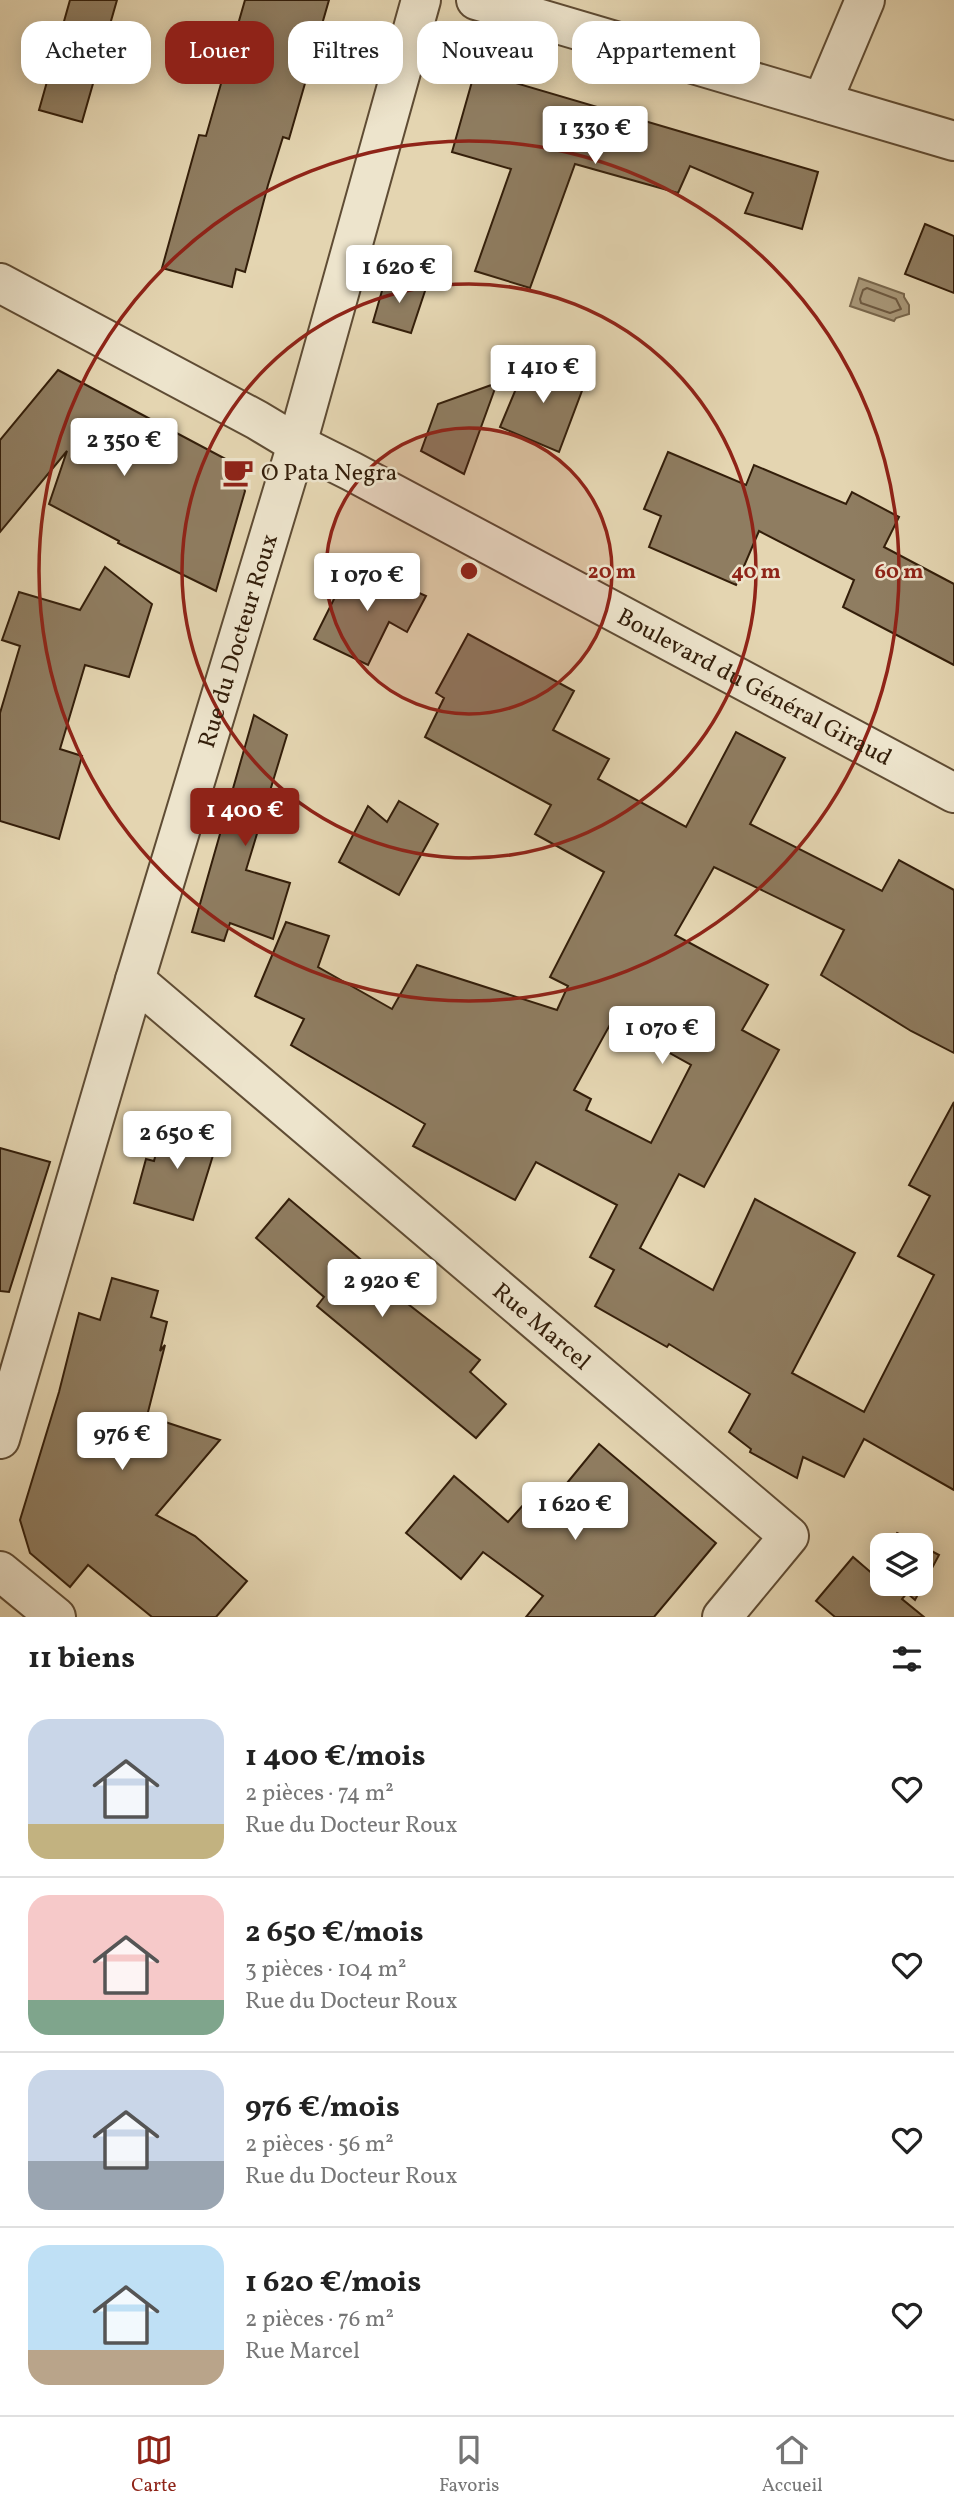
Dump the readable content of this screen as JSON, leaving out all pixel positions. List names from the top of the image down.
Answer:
{
  "streets": {
    "street": ["Rue du Docteur Roux", "Boulevard du Général Giraud", "Rue Marcel"]
  },
  "crossings": [
    ["Rue du Docteur Roux", "Boulevard du Général Giraud"],
    ["Rue du Docteur Roux", "Rue Marcel"]
  ],
  "places": {
    "cafe": ["O Pata Negra"]
  },
  "page": {
    "chip": [
      "Acheter",
      "Louer",
      "Filtres",
      "Nouveau",
      "Appartement"
    ],
    "price": [
      "1 330 €",
      "1 620 €",
      "1 410 €",
      "2 350 €",
      "1 070 €",
      "1 400 €",
      "1 070 €",
      "2 650 €",
      "2 920 €",
      "976 €",
      "1 620 €"
    ],
    "heading": "11 biens",
    "list": [
      {
        "name": "1 400 €/mois",
        "note": "2 pièces · 74 m² · Rue du Docteur Roux"
      },
      {
        "name": "2 650 €/mois",
        "note": "3 pièces · 104 m² · Rue du Docteur Roux"
      },
      {
        "name": "976 €/mois",
        "note": "2 pièces · 56 m² · Rue du Docteur Roux"
      },
      {
        "name": "1 620 €/mois",
        "note": "2 pièces · 76 m² · Rue Marcel"
      }
    ],
    "tabs": ["Carte", "Favoris", "Accueil"]
  },
  "rings": ["20 m", "40 m", "60 m"]
}
